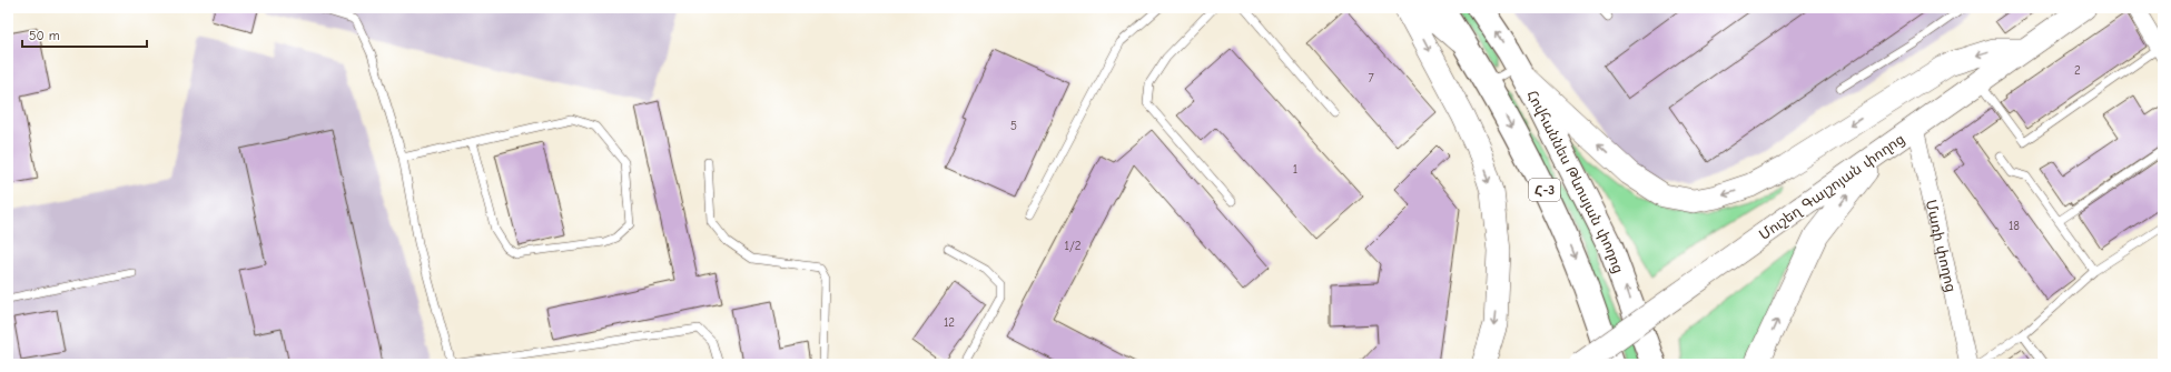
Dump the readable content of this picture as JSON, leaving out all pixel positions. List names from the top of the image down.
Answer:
{
  "streets": {
    "main road": ["Հովհաննես Թևոսյան փողոց", "Մուշեղ Գալշոյան փողոց", "Հ-3"],
    "street": ["Մառի փողոց"]
  },
  "crossings": [
    ["Մուշեղ Գալշոյան փողոց", "Մառի փողոց"]
  ],
  "house_numbers": [
    "2",
    "7",
    "5",
    "1",
    "18",
    "1/2",
    "12"
  ],
  "scale_bar": "50 m"
}
